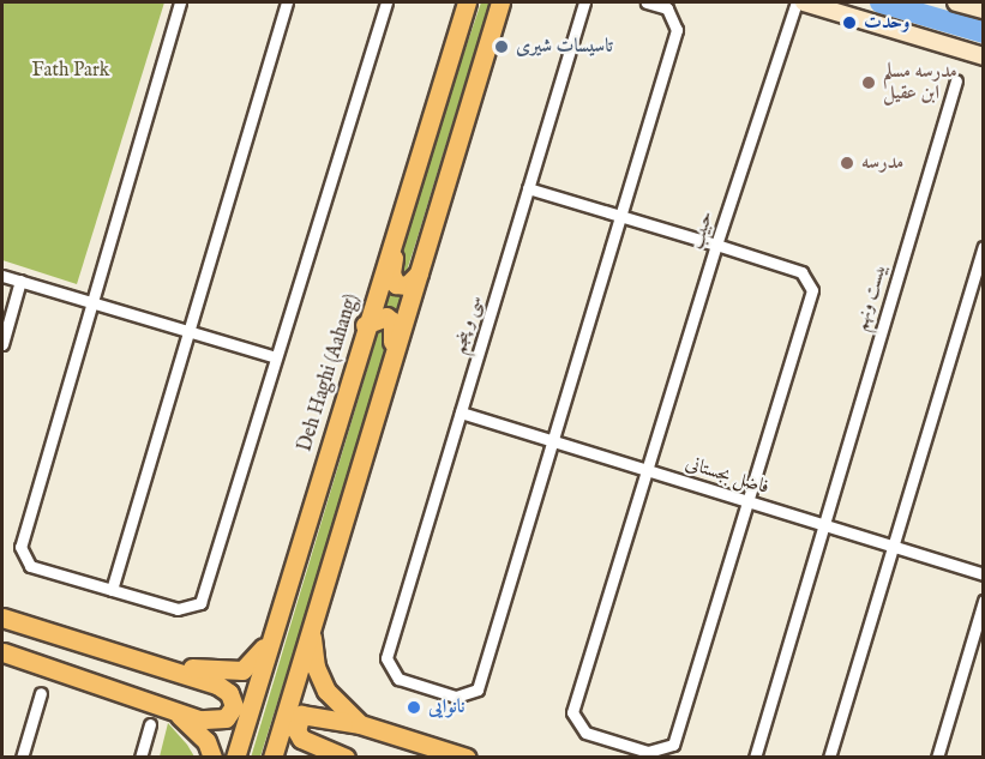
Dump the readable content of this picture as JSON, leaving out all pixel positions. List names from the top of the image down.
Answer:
{
  "streets": {
    "main road": ["Deh Haghi (Aahang)"],
    "street": [
      "حبیب",
      "بیست ونهم",
      "سی و پنجم",
      "فاضل بجستانی"
    ]
  },
  "crossings": [
    ["حبیب", "فاضل بجستانی"],
    ["بیست ونهم", "فاضل بجستانی"],
    ["سی و پنجم", "فاضل بجستانی"]
  ],
  "parks": ["Fath Park"],
  "places": [
    "وحدت",
    "تاسیسات شیری",
    "مدرسه مسلم ابن عقیل",
    "مدرسه",
    "نانوایی"
  ]
}
